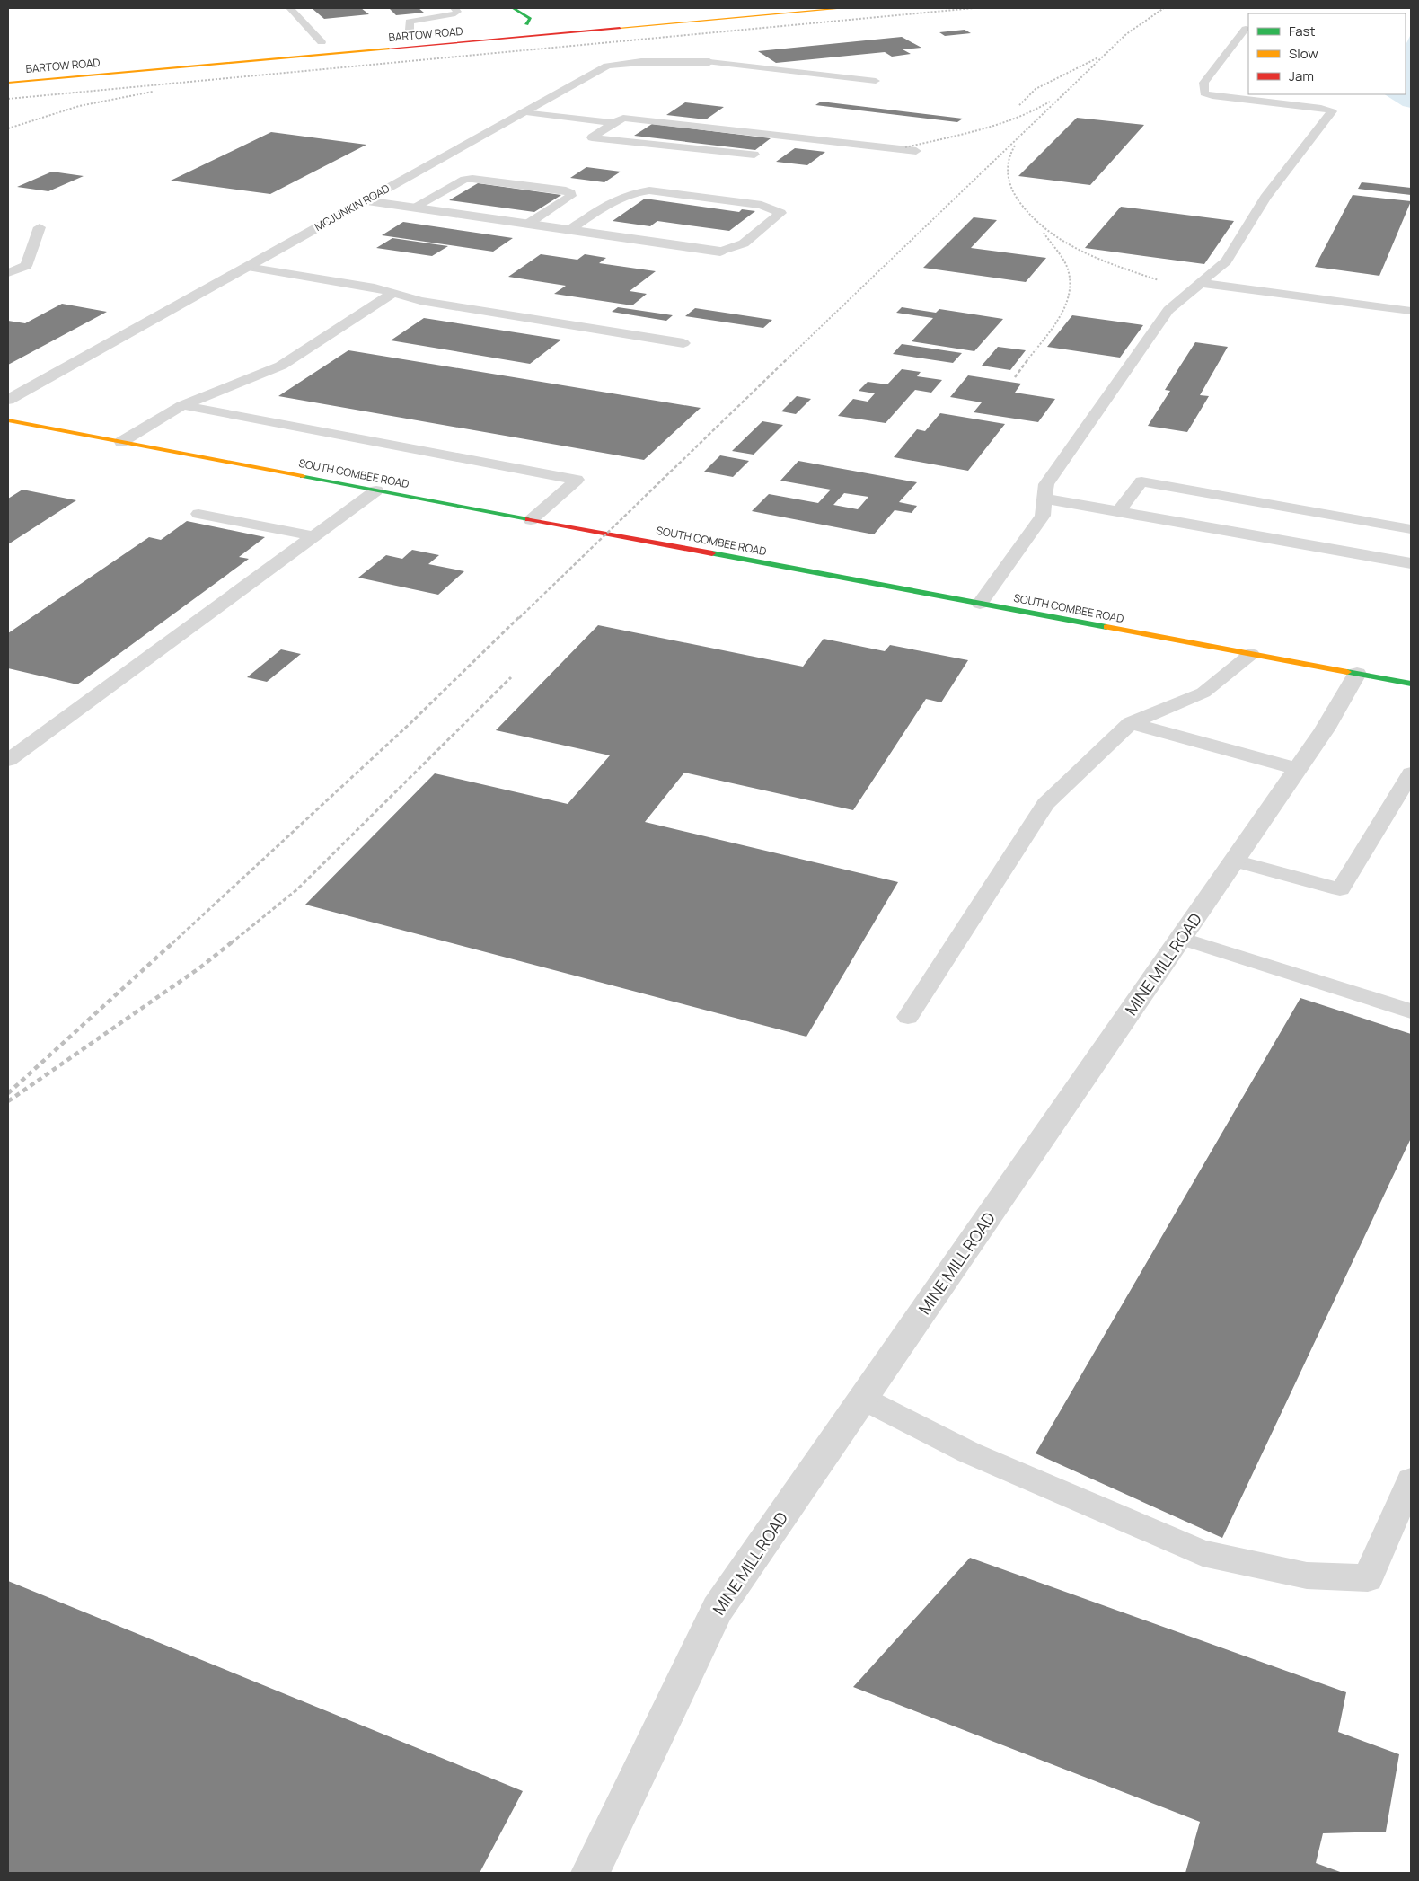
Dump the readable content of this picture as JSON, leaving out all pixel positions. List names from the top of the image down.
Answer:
{
  "streets": {
    "main road": ["BARTOW ROAD", "SOUTH COMBEE ROAD"],
    "street": ["MCJUNKIN ROAD", "MINE MILL ROAD"]
  },
  "crossings": [
    ["SOUTH COMBEE ROAD", "MINE MILL ROAD"]
  ],
  "legend": ["Fast", "Slow", "Jam"]
}
